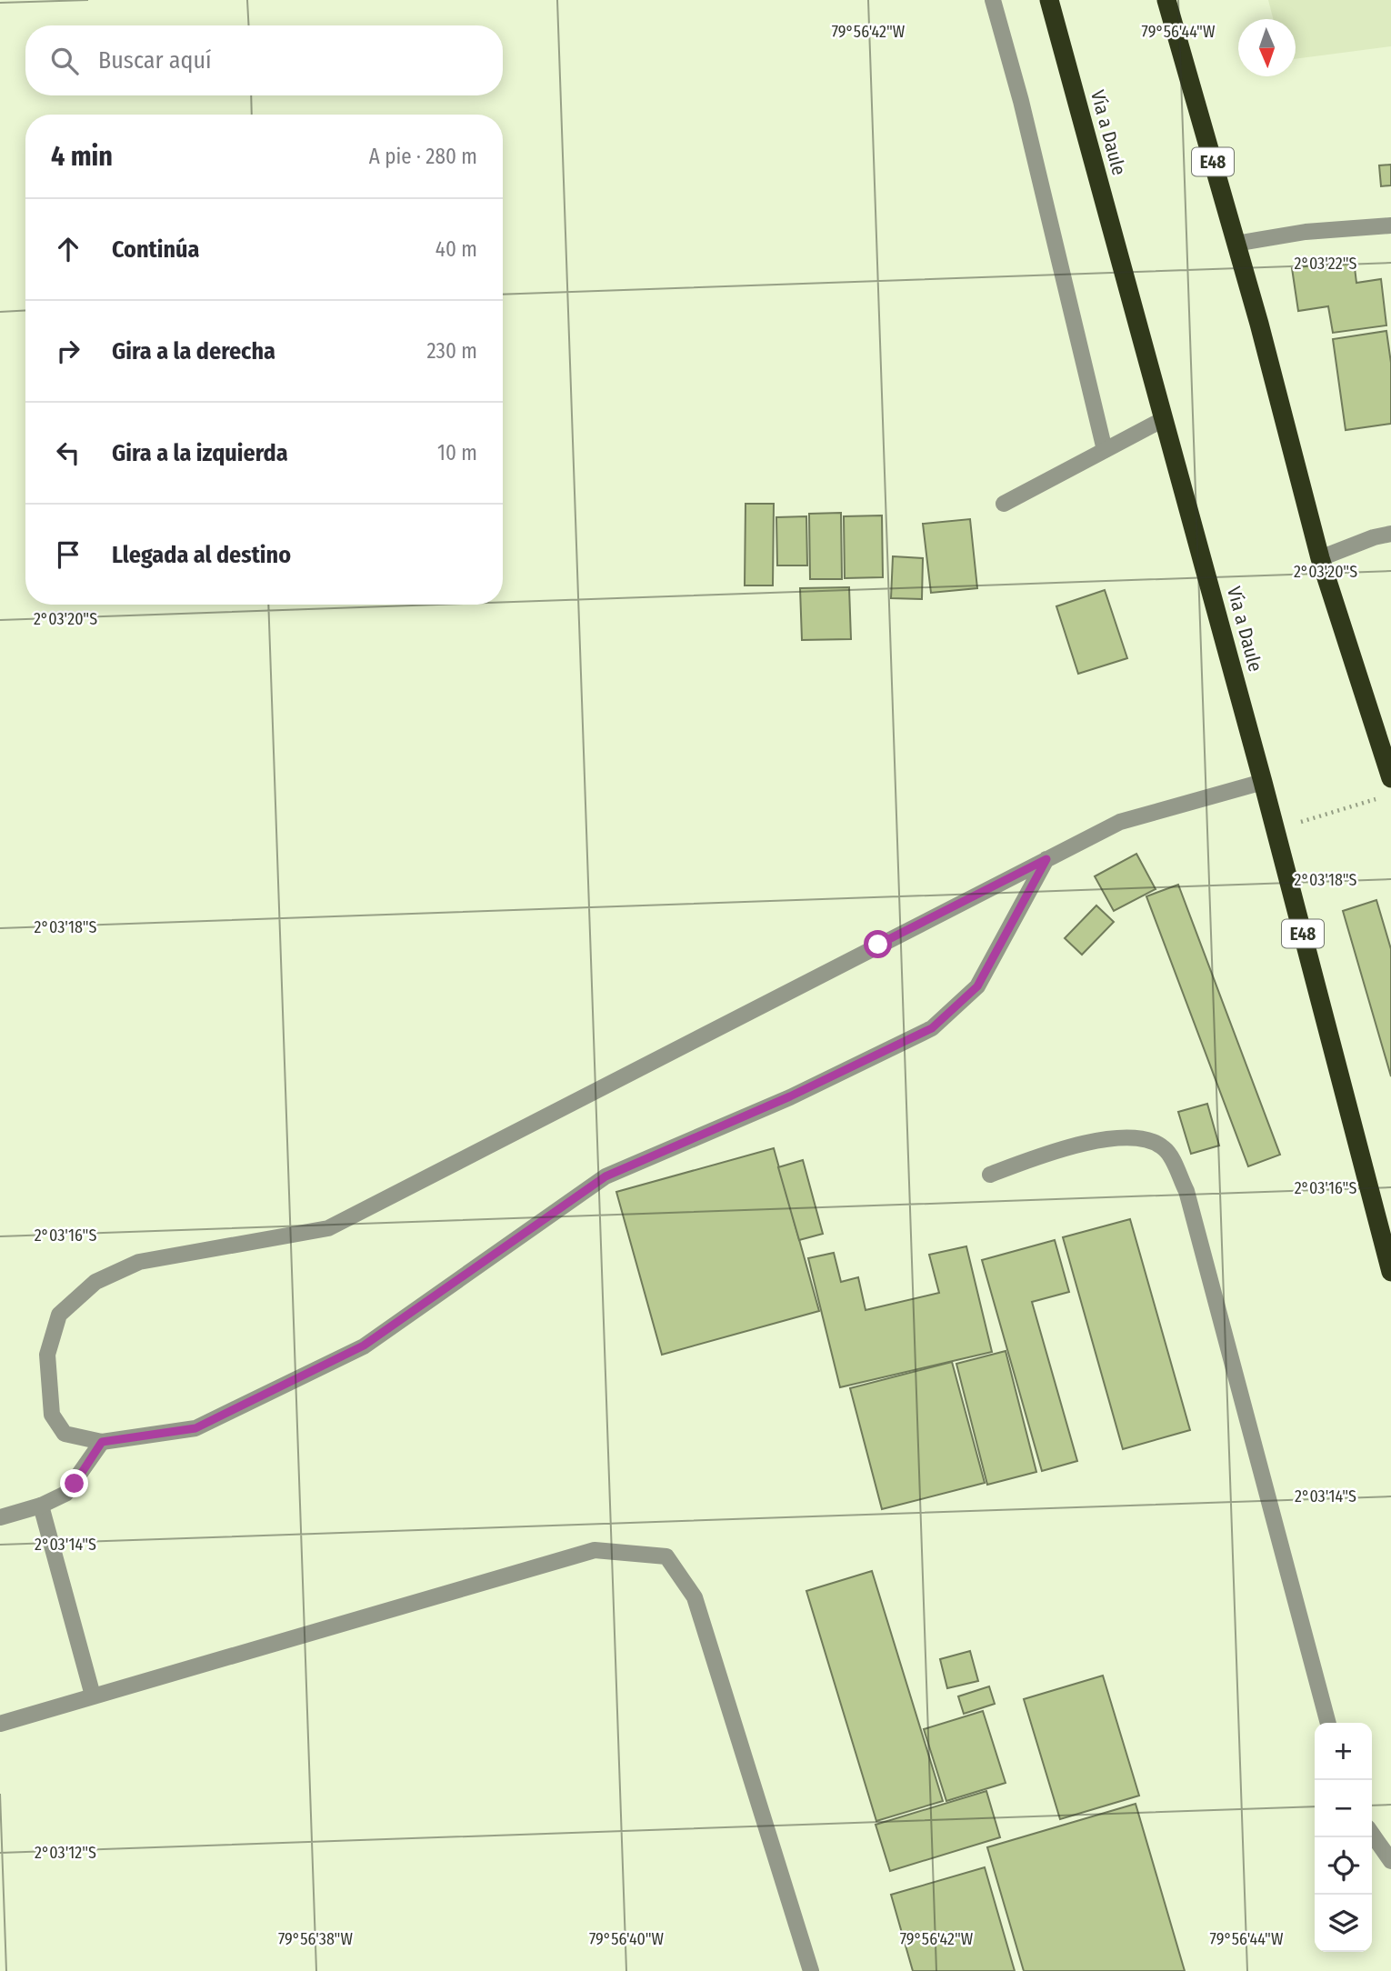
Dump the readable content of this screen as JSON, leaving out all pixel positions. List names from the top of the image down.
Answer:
{
  "streets": {
    "highway": ["Vía a Daule", "E48"]
  },
  "north": "bottom",
  "page": {
    "search": "Buscar aquí",
    "heading": ["4 min", "A pie · 280 m"],
    "list": [
      ["Continúa", "40 m"],
      ["Gira a la derecha", "230 m"],
      ["Gira a la izquierda", "10 m"],
      "Llegada al destino"
    ],
    "map_buttons": ["+", "−"]
  },
  "coordinates": [
    "79°56'42\"W",
    "79°56'44\"W",
    "2°03'22\"S",
    "2°03'20\"S",
    "2°03'18\"S",
    "2°03'16\"S",
    "2°03'14\"S",
    "2°03'12\"S",
    "79°56'38\"W",
    "79°56'40\"W"
  ]
}
